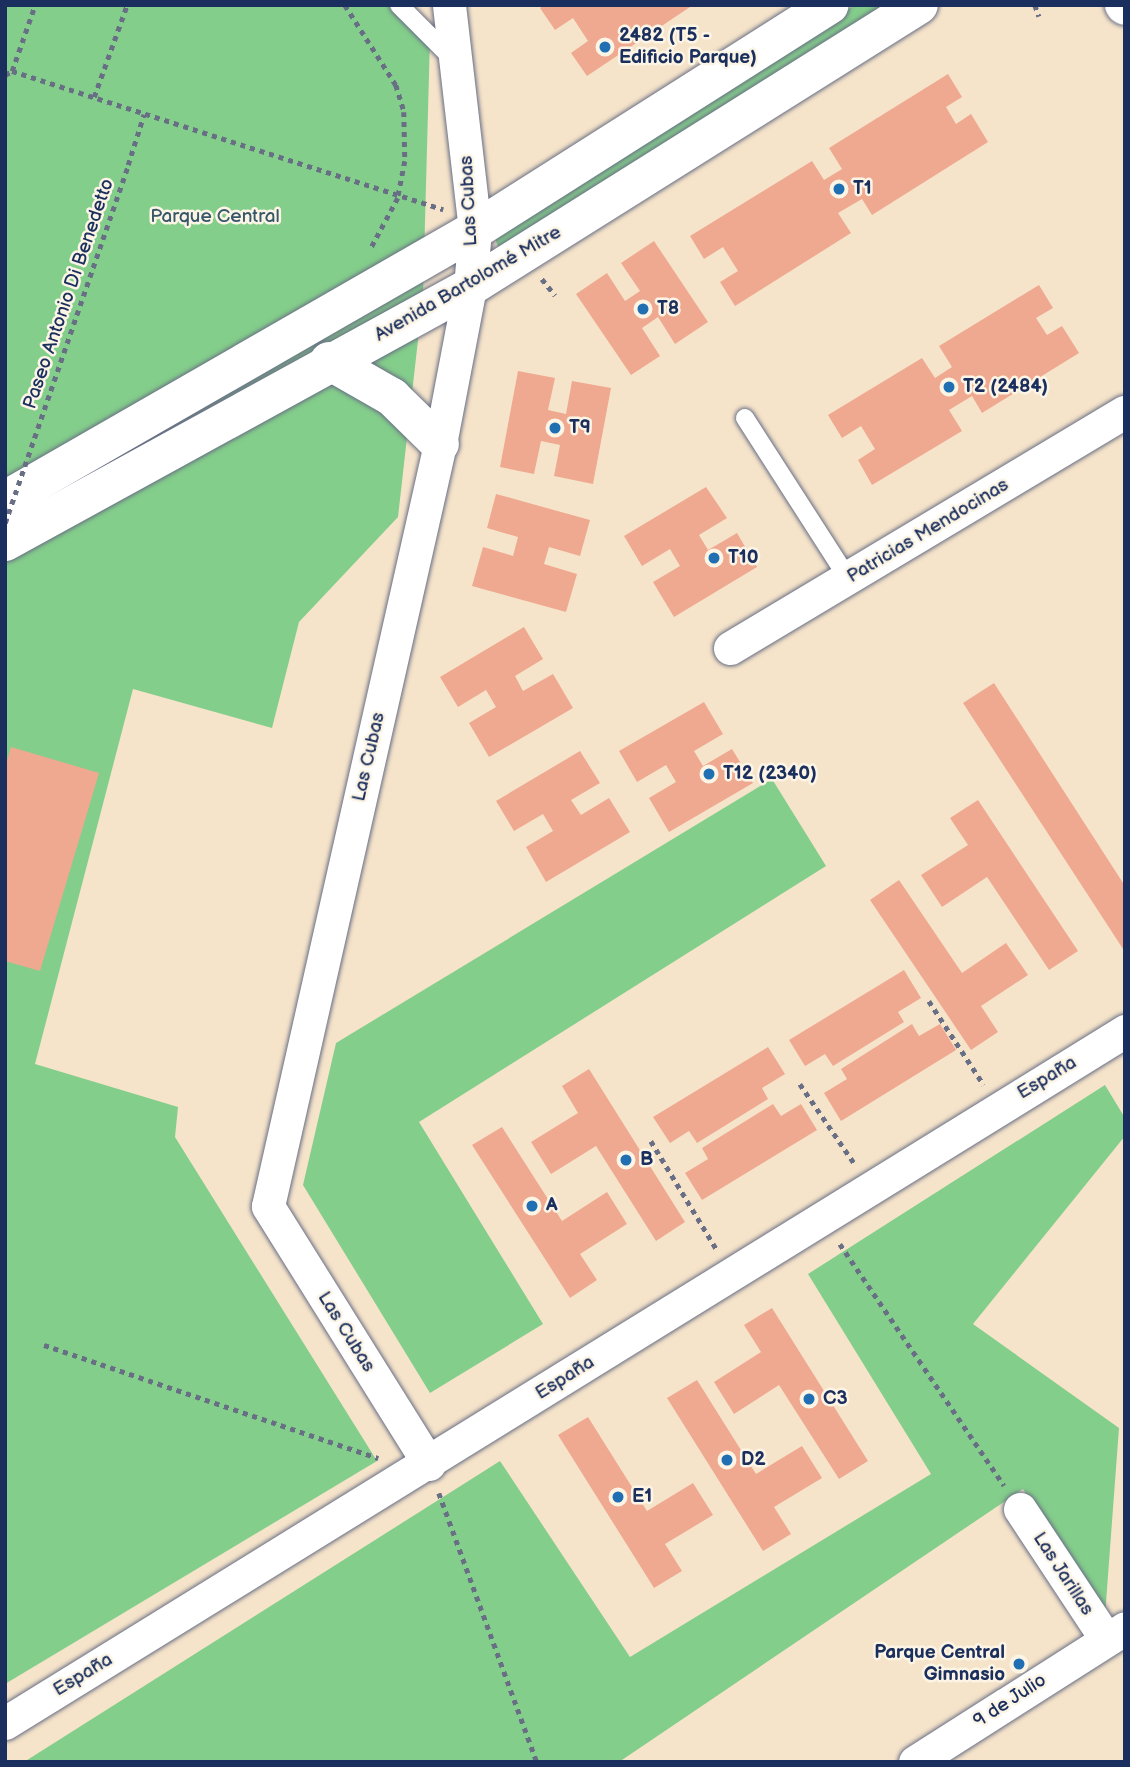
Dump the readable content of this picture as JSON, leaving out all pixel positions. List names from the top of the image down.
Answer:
{
  "streets": {
    "street": [
      "Las Cubas",
      "Avenida Bartolomé Mitre",
      "Patricias Mendocinas",
      "España",
      "Las Jarillas",
      "9 de Julio"
    ],
    "path": ["Paseo Antonio Di Benedetto"]
  },
  "crossings": [
    ["Las Cubas", "Avenida Bartolomé Mitre"],
    ["Las Cubas", "España"],
    ["Las Jarillas", "9 de Julio"]
  ],
  "parks": ["Parque Central"],
  "places": [
    "2482 (T5 - Edificio Parque)",
    "T1",
    "T8",
    "T2 (2484)",
    "T9",
    "T10",
    "T12 (2340)",
    "B",
    "A",
    "C3",
    "D2",
    "E1",
    "Parque Central Gimnasio"
  ]
}
